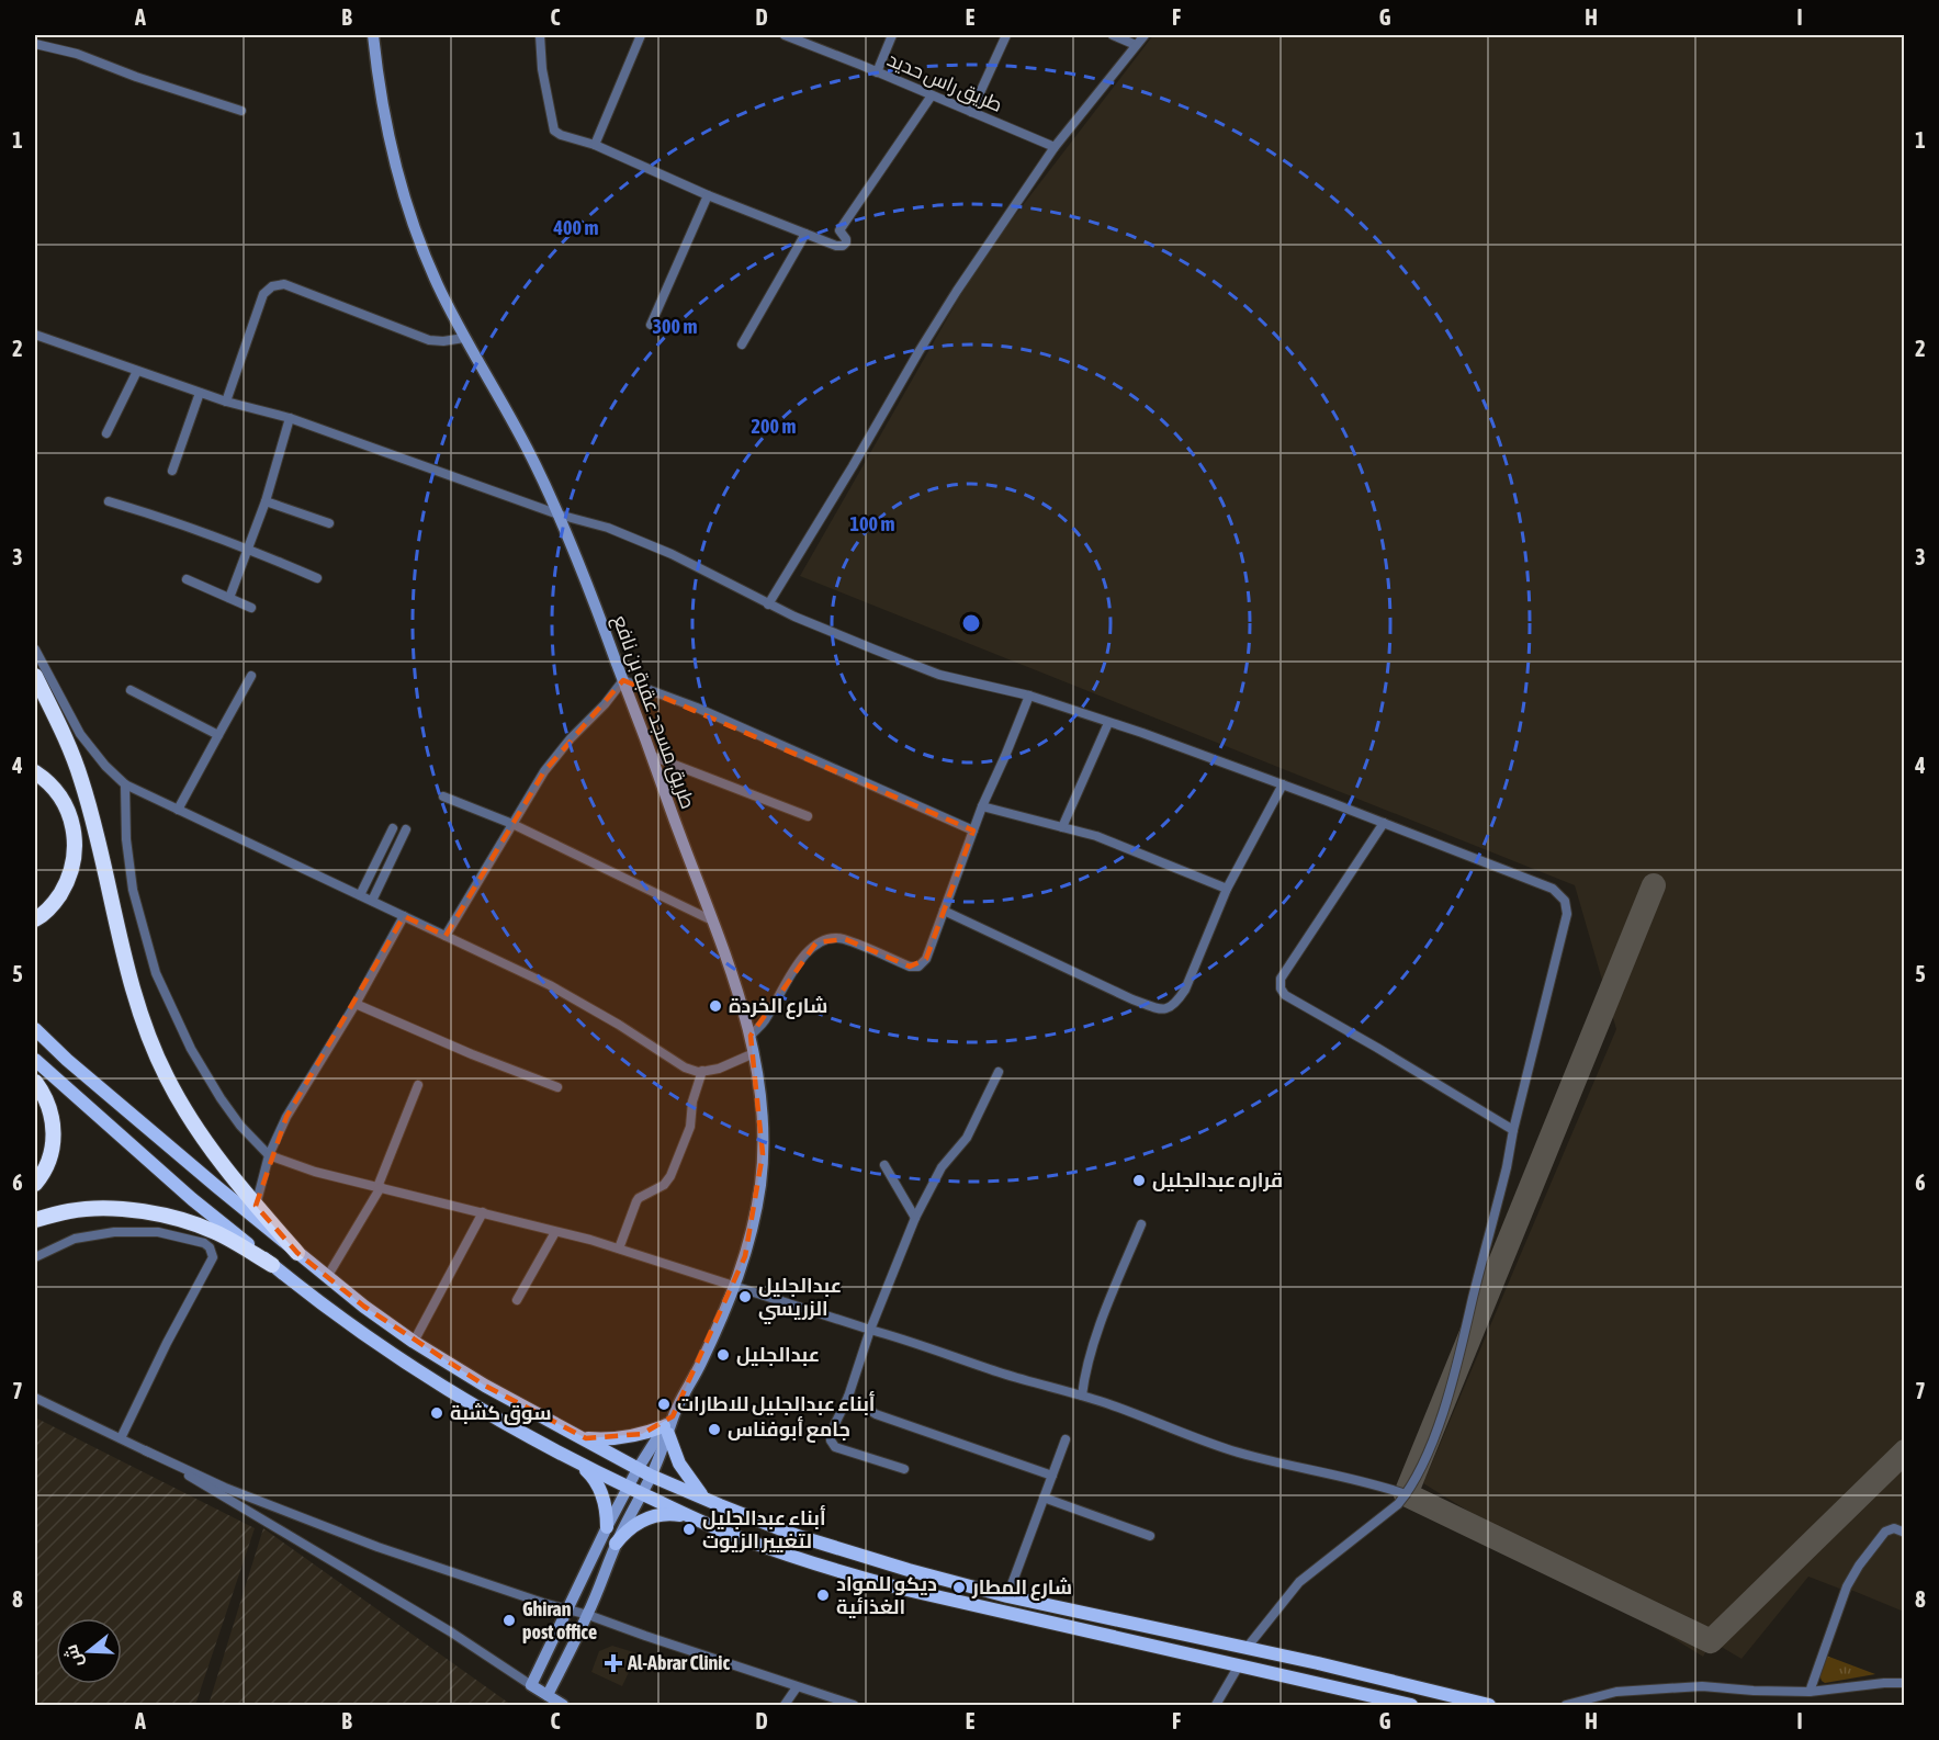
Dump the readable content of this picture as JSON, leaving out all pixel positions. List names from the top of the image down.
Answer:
{
  "streets": {
    "street": ["طريق راس حديد", "طريق مسجد عقبة بن نافع"]
  },
  "places": {
    "other": [
      "شارع الخردة",
      "قراره عبدالجليل",
      "عبدالجليل الزريسي",
      "عبدالجليل",
      "أبناء عبدالجليل للاطارات",
      "سوق كشبة",
      "جامع أبوفناس",
      "أبناء عبدالجليل لتغيير الزيوت",
      "شارع المطار",
      "ديكو للمواد الغذائية",
      "Ghiran post office"
    ],
    "health": ["Al-Abrar Clinic"]
  },
  "north": "left",
  "grid": {
    "columns": [
      "A",
      "B",
      "C",
      "D",
      "E",
      "F",
      "G",
      "H",
      "I"
    ],
    "rows": [
      "1",
      "2",
      "3",
      "4",
      "5",
      "6",
      "7",
      "8"
    ]
  },
  "rings": [
    "400 m",
    "300 m",
    "200 m",
    "100 m"
  ]
}
